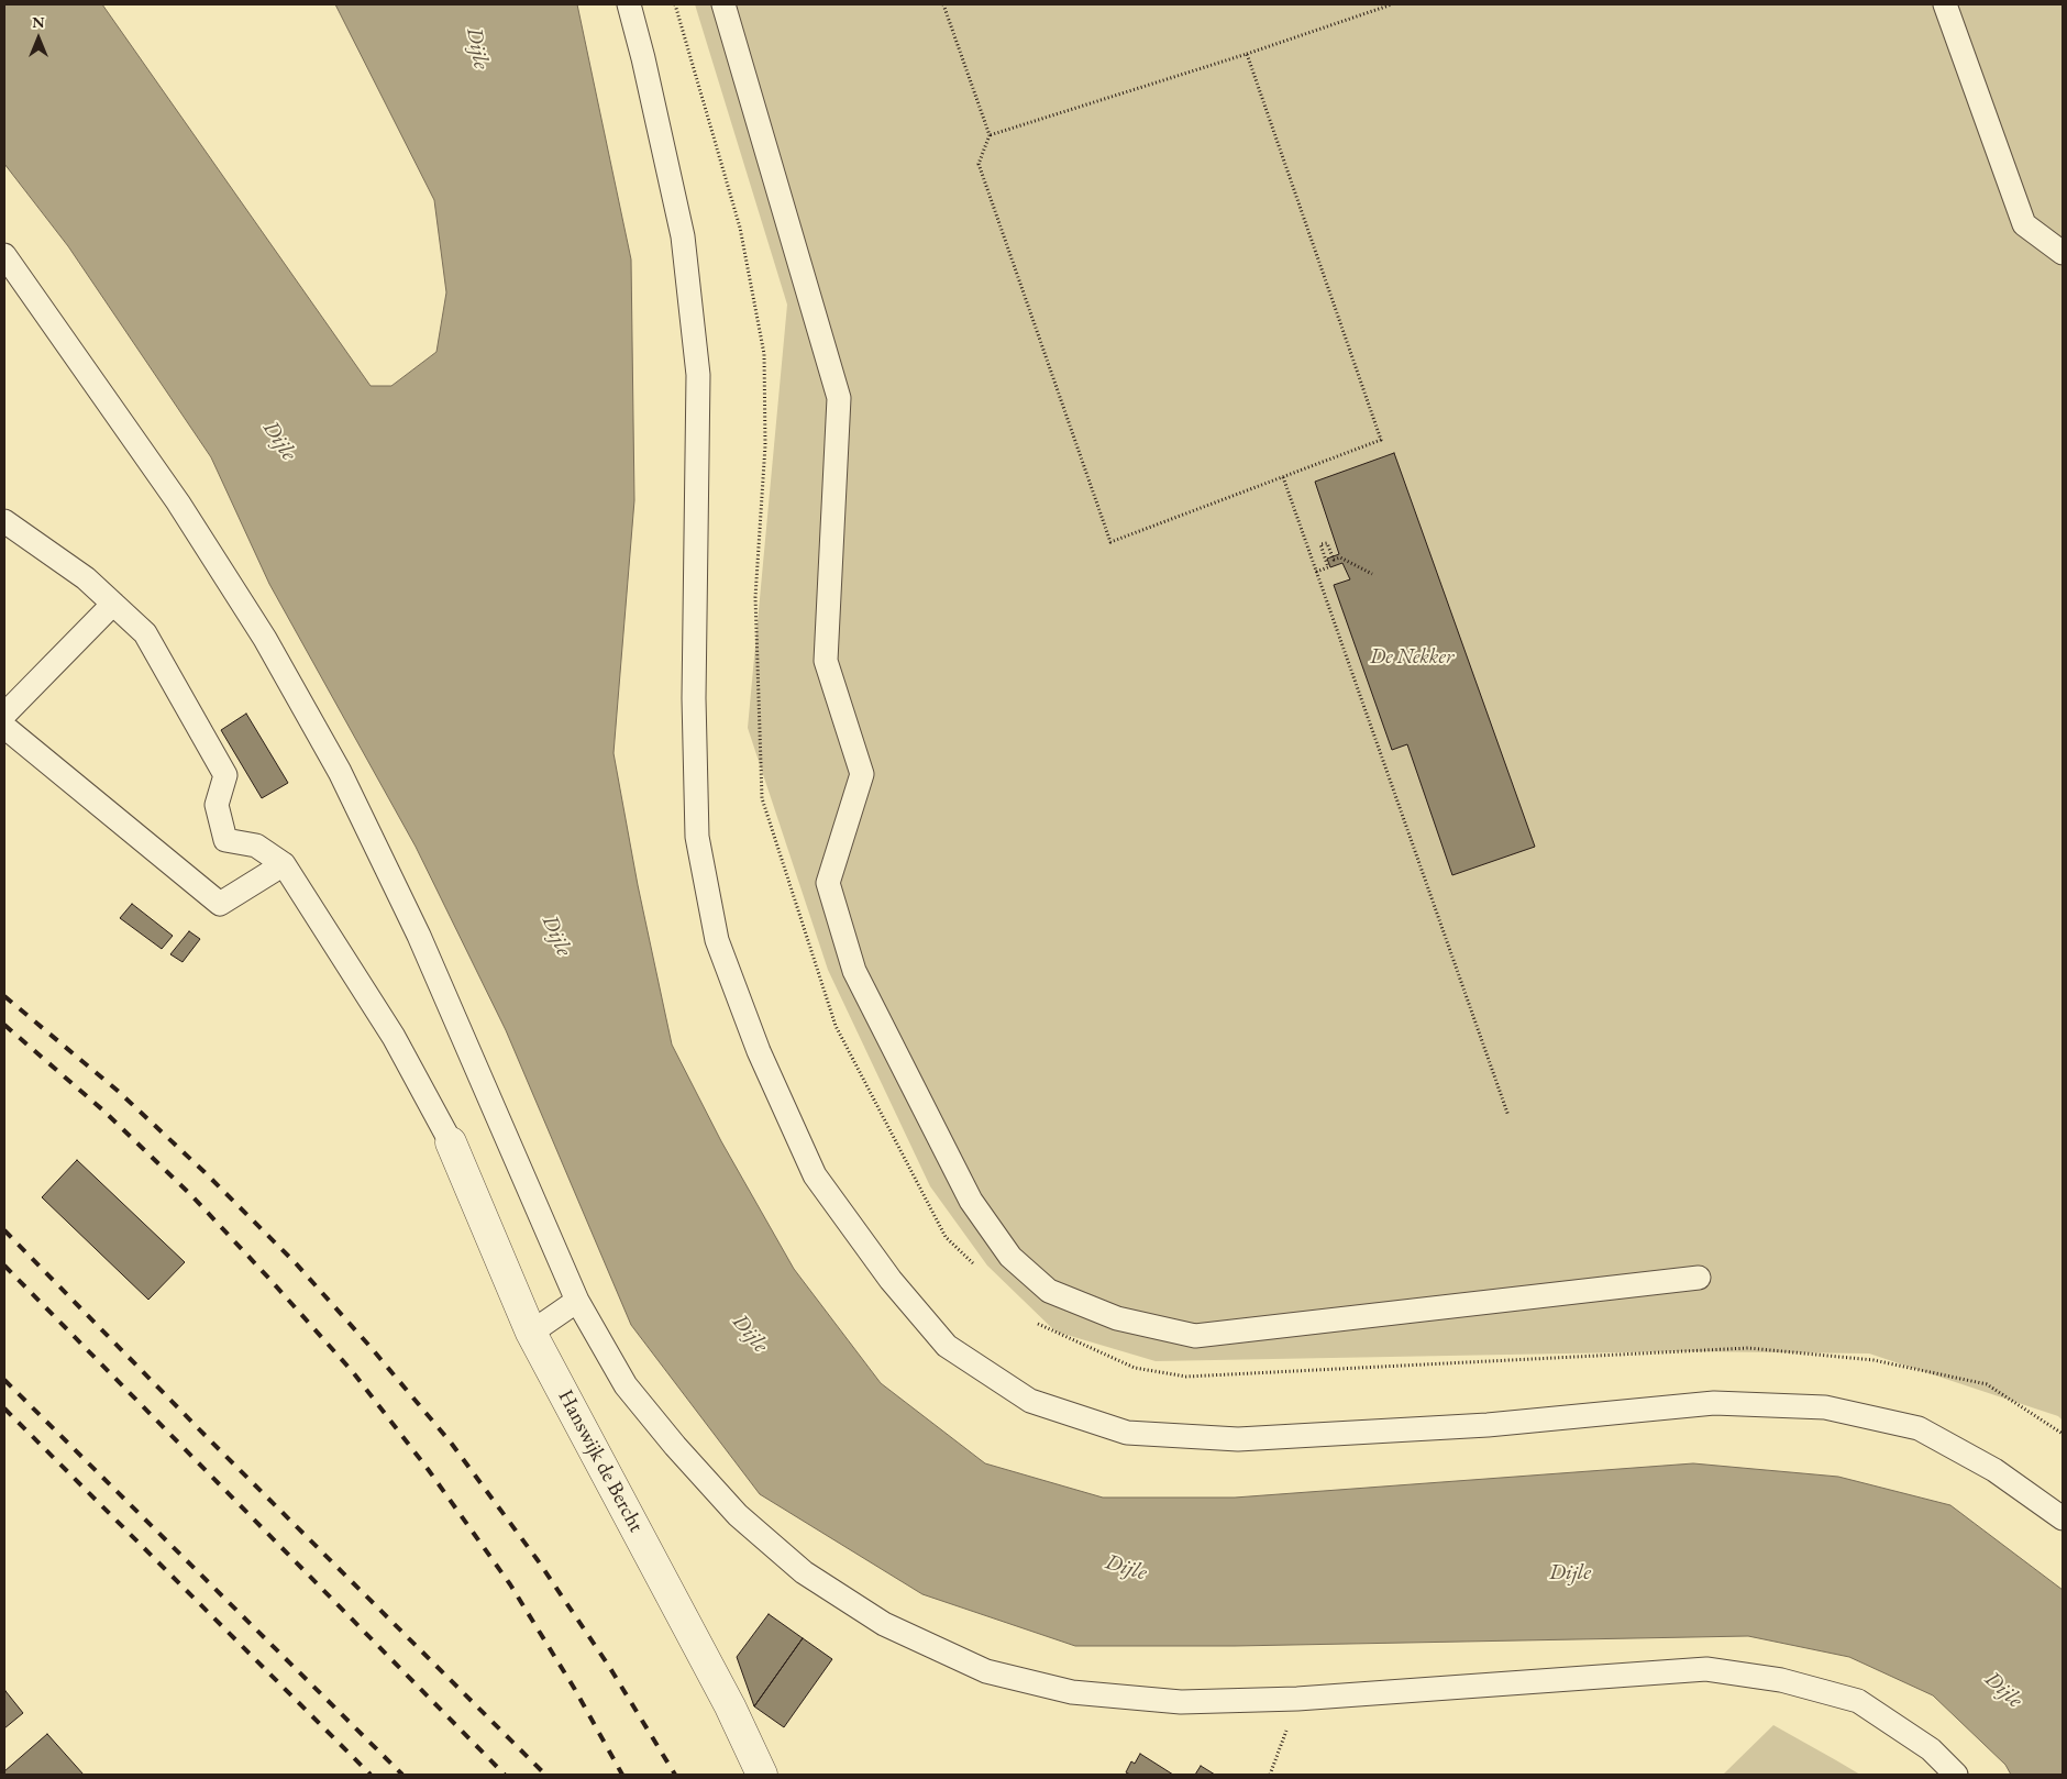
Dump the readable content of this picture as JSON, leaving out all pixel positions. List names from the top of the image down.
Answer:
{
  "streets": {
    "street": ["Hanswijk de Bercht"]
  },
  "water": ["Dijle"],
  "parks": ["De Nekker"],
  "north": "top"
}
